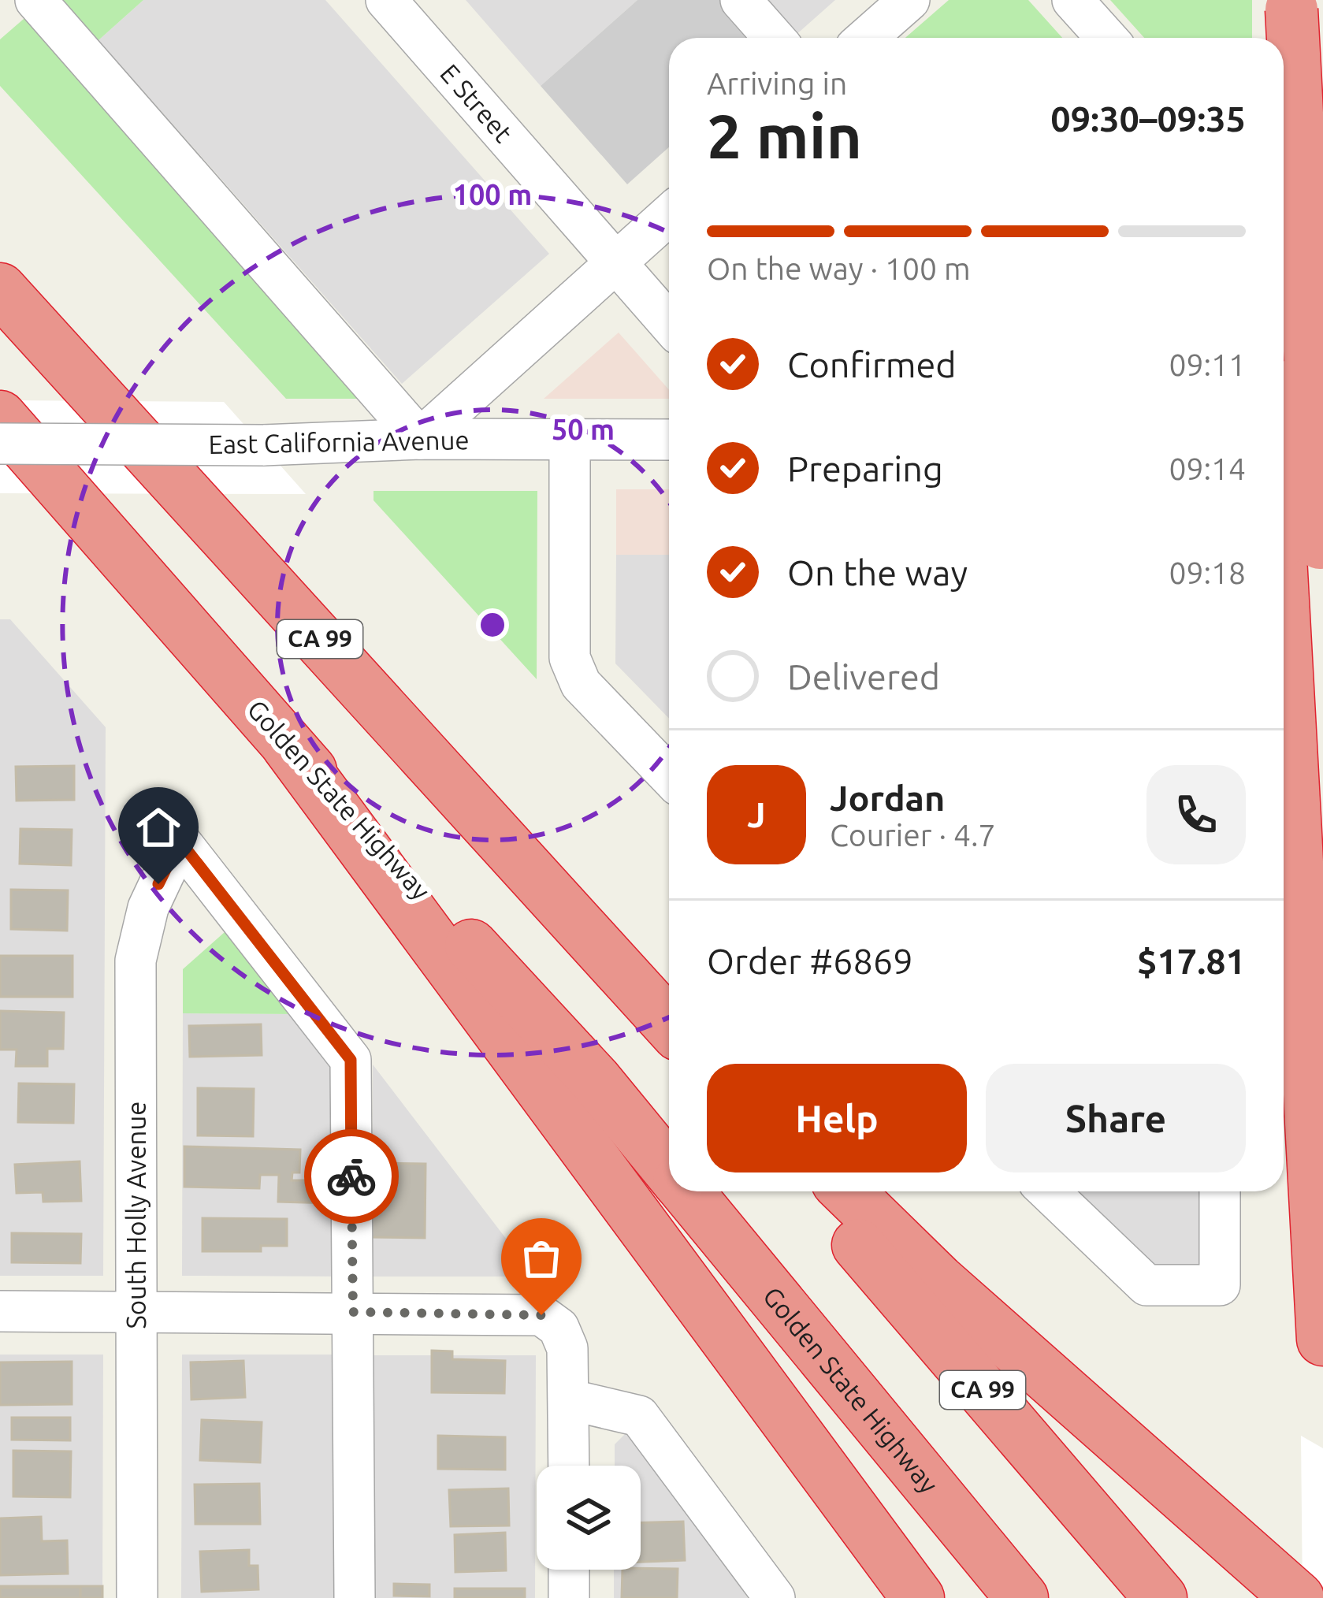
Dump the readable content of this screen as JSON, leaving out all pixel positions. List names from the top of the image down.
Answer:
{
  "streets": {
    "highway": ["CA 99", "Golden State Highway"],
    "street": ["E Street", "East California Avenue", "South Holly Avenue"]
  },
  "page": {
    "heading": ["2 min", "Arriving in", "09:30–09:35"],
    "panel": [
      "Jordan",
      "Courier · 4.7",
      "Order #6869",
      "$17.81"
    ],
    "bar": "On the way · 100 m",
    "list": [
      ["Confirmed", "09:11"],
      ["Preparing", "09:14"],
      ["On the way", "09:18"],
      "Delivered"
    ],
    "round": "J",
    "buttons": ["Help", "Share"]
  },
  "rings": ["100 m", "50 m"]
}
